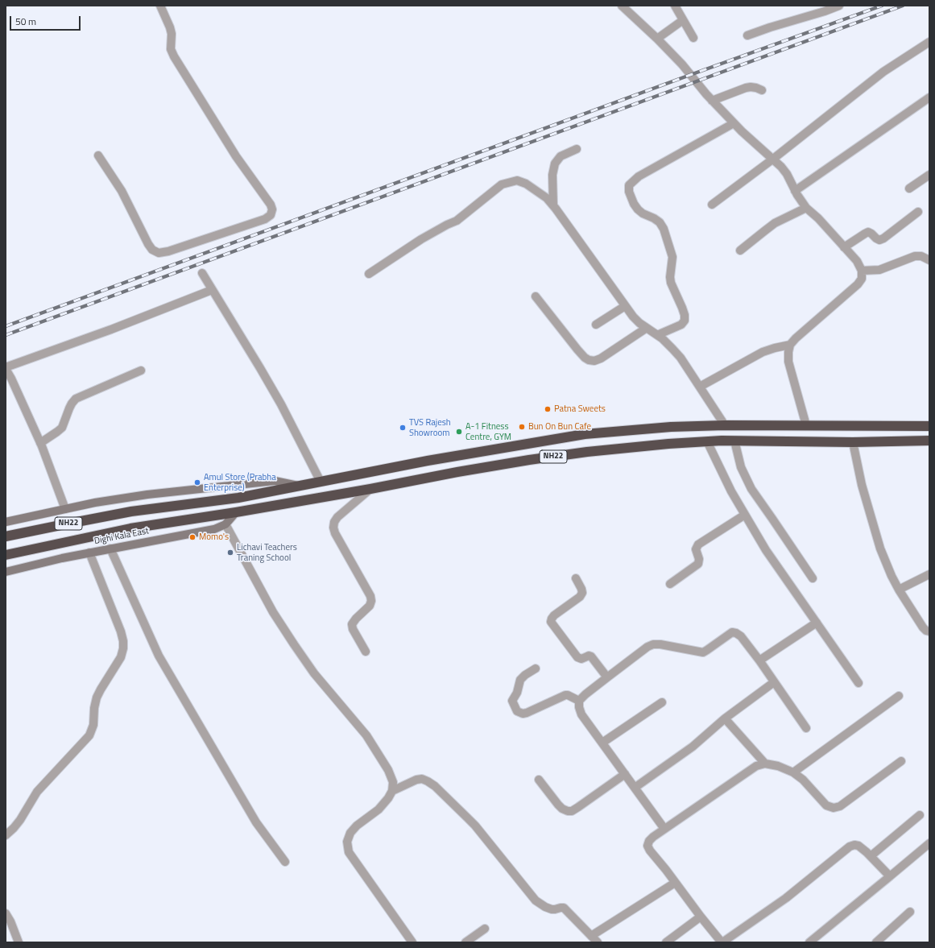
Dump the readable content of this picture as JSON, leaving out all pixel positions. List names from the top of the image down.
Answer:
{
  "streets": {
    "highway": ["NH22"],
    "street": ["Dighi Kala East"]
  },
  "crossings": [
    ["NH22", "Dighi Kala East"]
  ],
  "places": [
    "Patna Sweets",
    "Bun On Bun Cafe",
    "TVS Rajesh Showroom",
    "A-1 Fitness Centre, GYM",
    "Amul Store (Prabha Enterprise)",
    "Momo's",
    "Lichavi Teachers Traning School"
  ],
  "scale_bar": "50 m"
}
